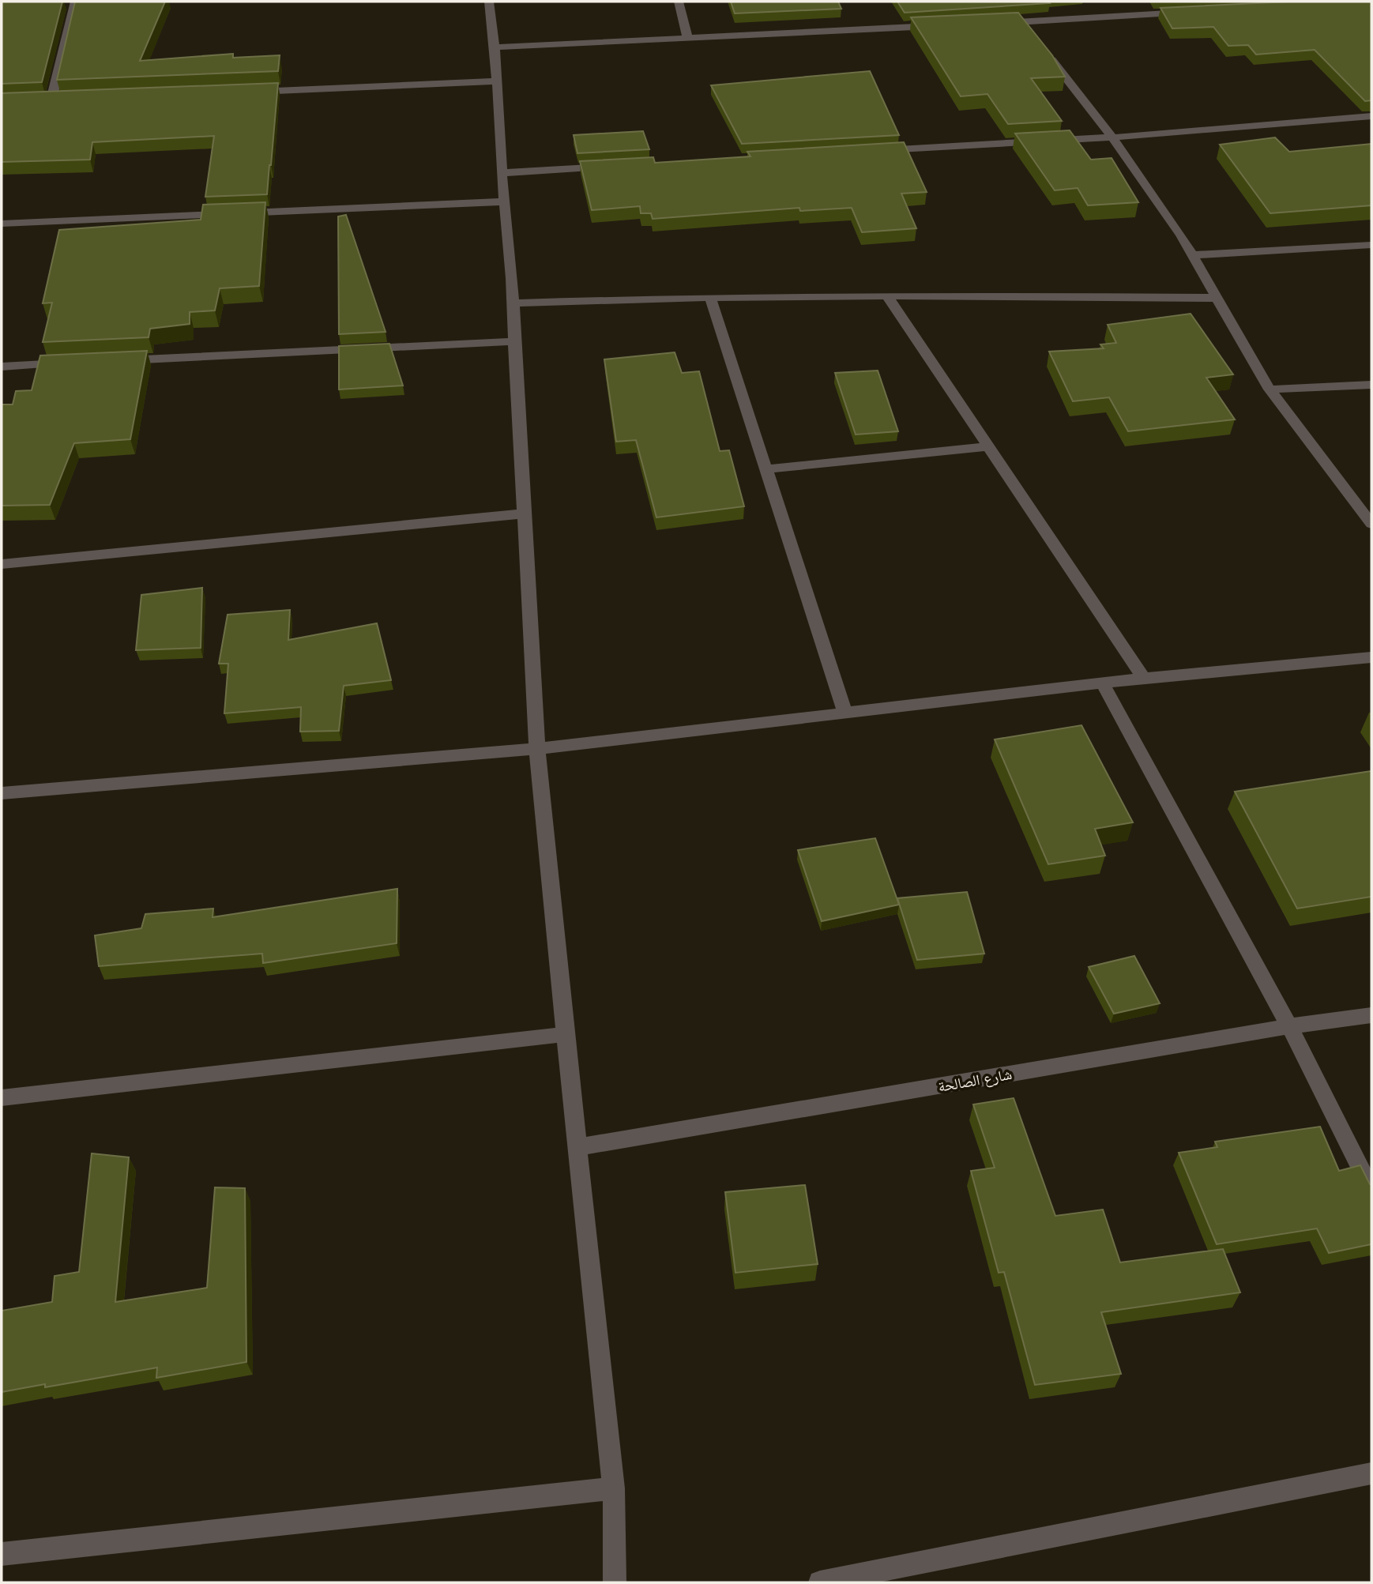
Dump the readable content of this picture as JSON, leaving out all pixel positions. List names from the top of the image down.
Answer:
{
  "streets": {
    "street": ["شارع الصالحة"]
  }
}
